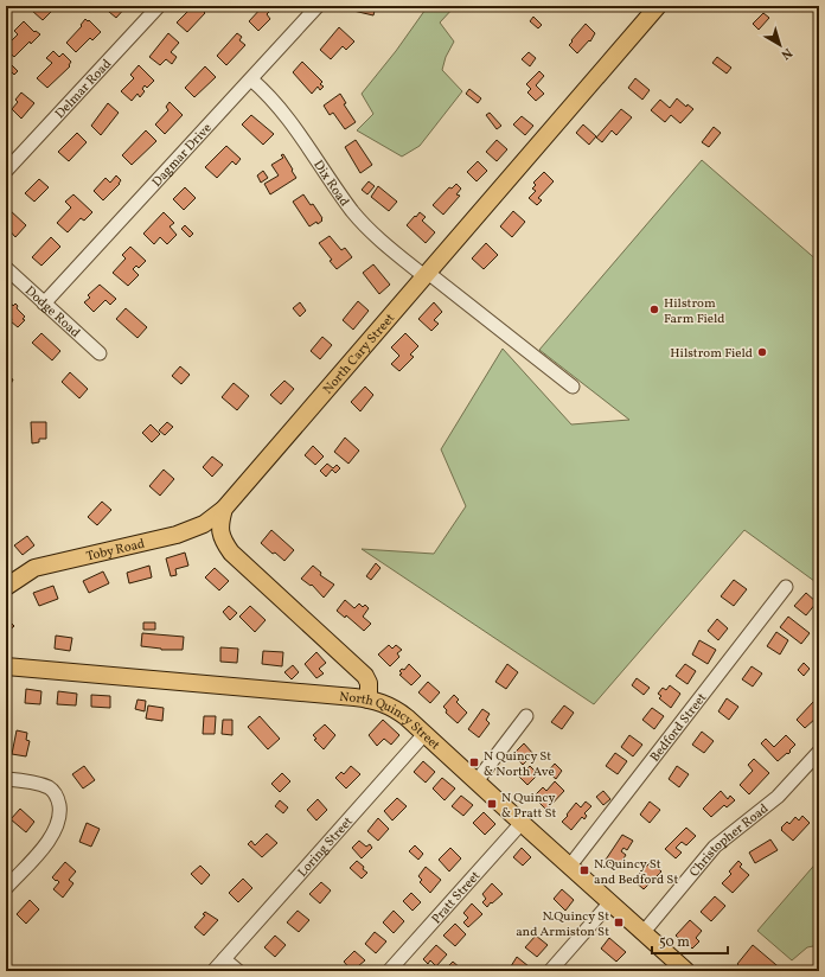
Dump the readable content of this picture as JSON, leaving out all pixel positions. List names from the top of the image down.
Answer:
{
  "streets": {
    "main road": ["North Cary Street", "Toby Road", "North Quincy Street"],
    "street": [
      "Delmar Road",
      "Dagmar Drive",
      "Dix Road",
      "Dodge Road",
      "Bedford Street",
      "Christopher Road",
      "Loring Street",
      "Pratt Street"
    ]
  },
  "crossings": [
    ["Dagmar Drive", "Dix Road"],
    ["Dagmar Drive", "Dodge Road"],
    ["Dix Road", "North Cary Street"],
    ["North Cary Street", "Toby Road"],
    ["North Quincy Street", "Bedford Street"],
    ["North Quincy Street", "Christopher Road"],
    ["North Quincy Street", "Loring Street"],
    ["North Quincy Street", "Pratt Street"]
  ],
  "places": {
    "other": ["Hilstrom Farm Field", "Hilstrom Field"],
    "transit": [
      "N Quincy St & North Ave",
      "N Quincy & Pratt St",
      "N.Quincy St and Bedford St",
      "N.Quincy St and Armiston St"
    ]
  },
  "scale_bar": "50 m",
  "north": "bottom right"
}
